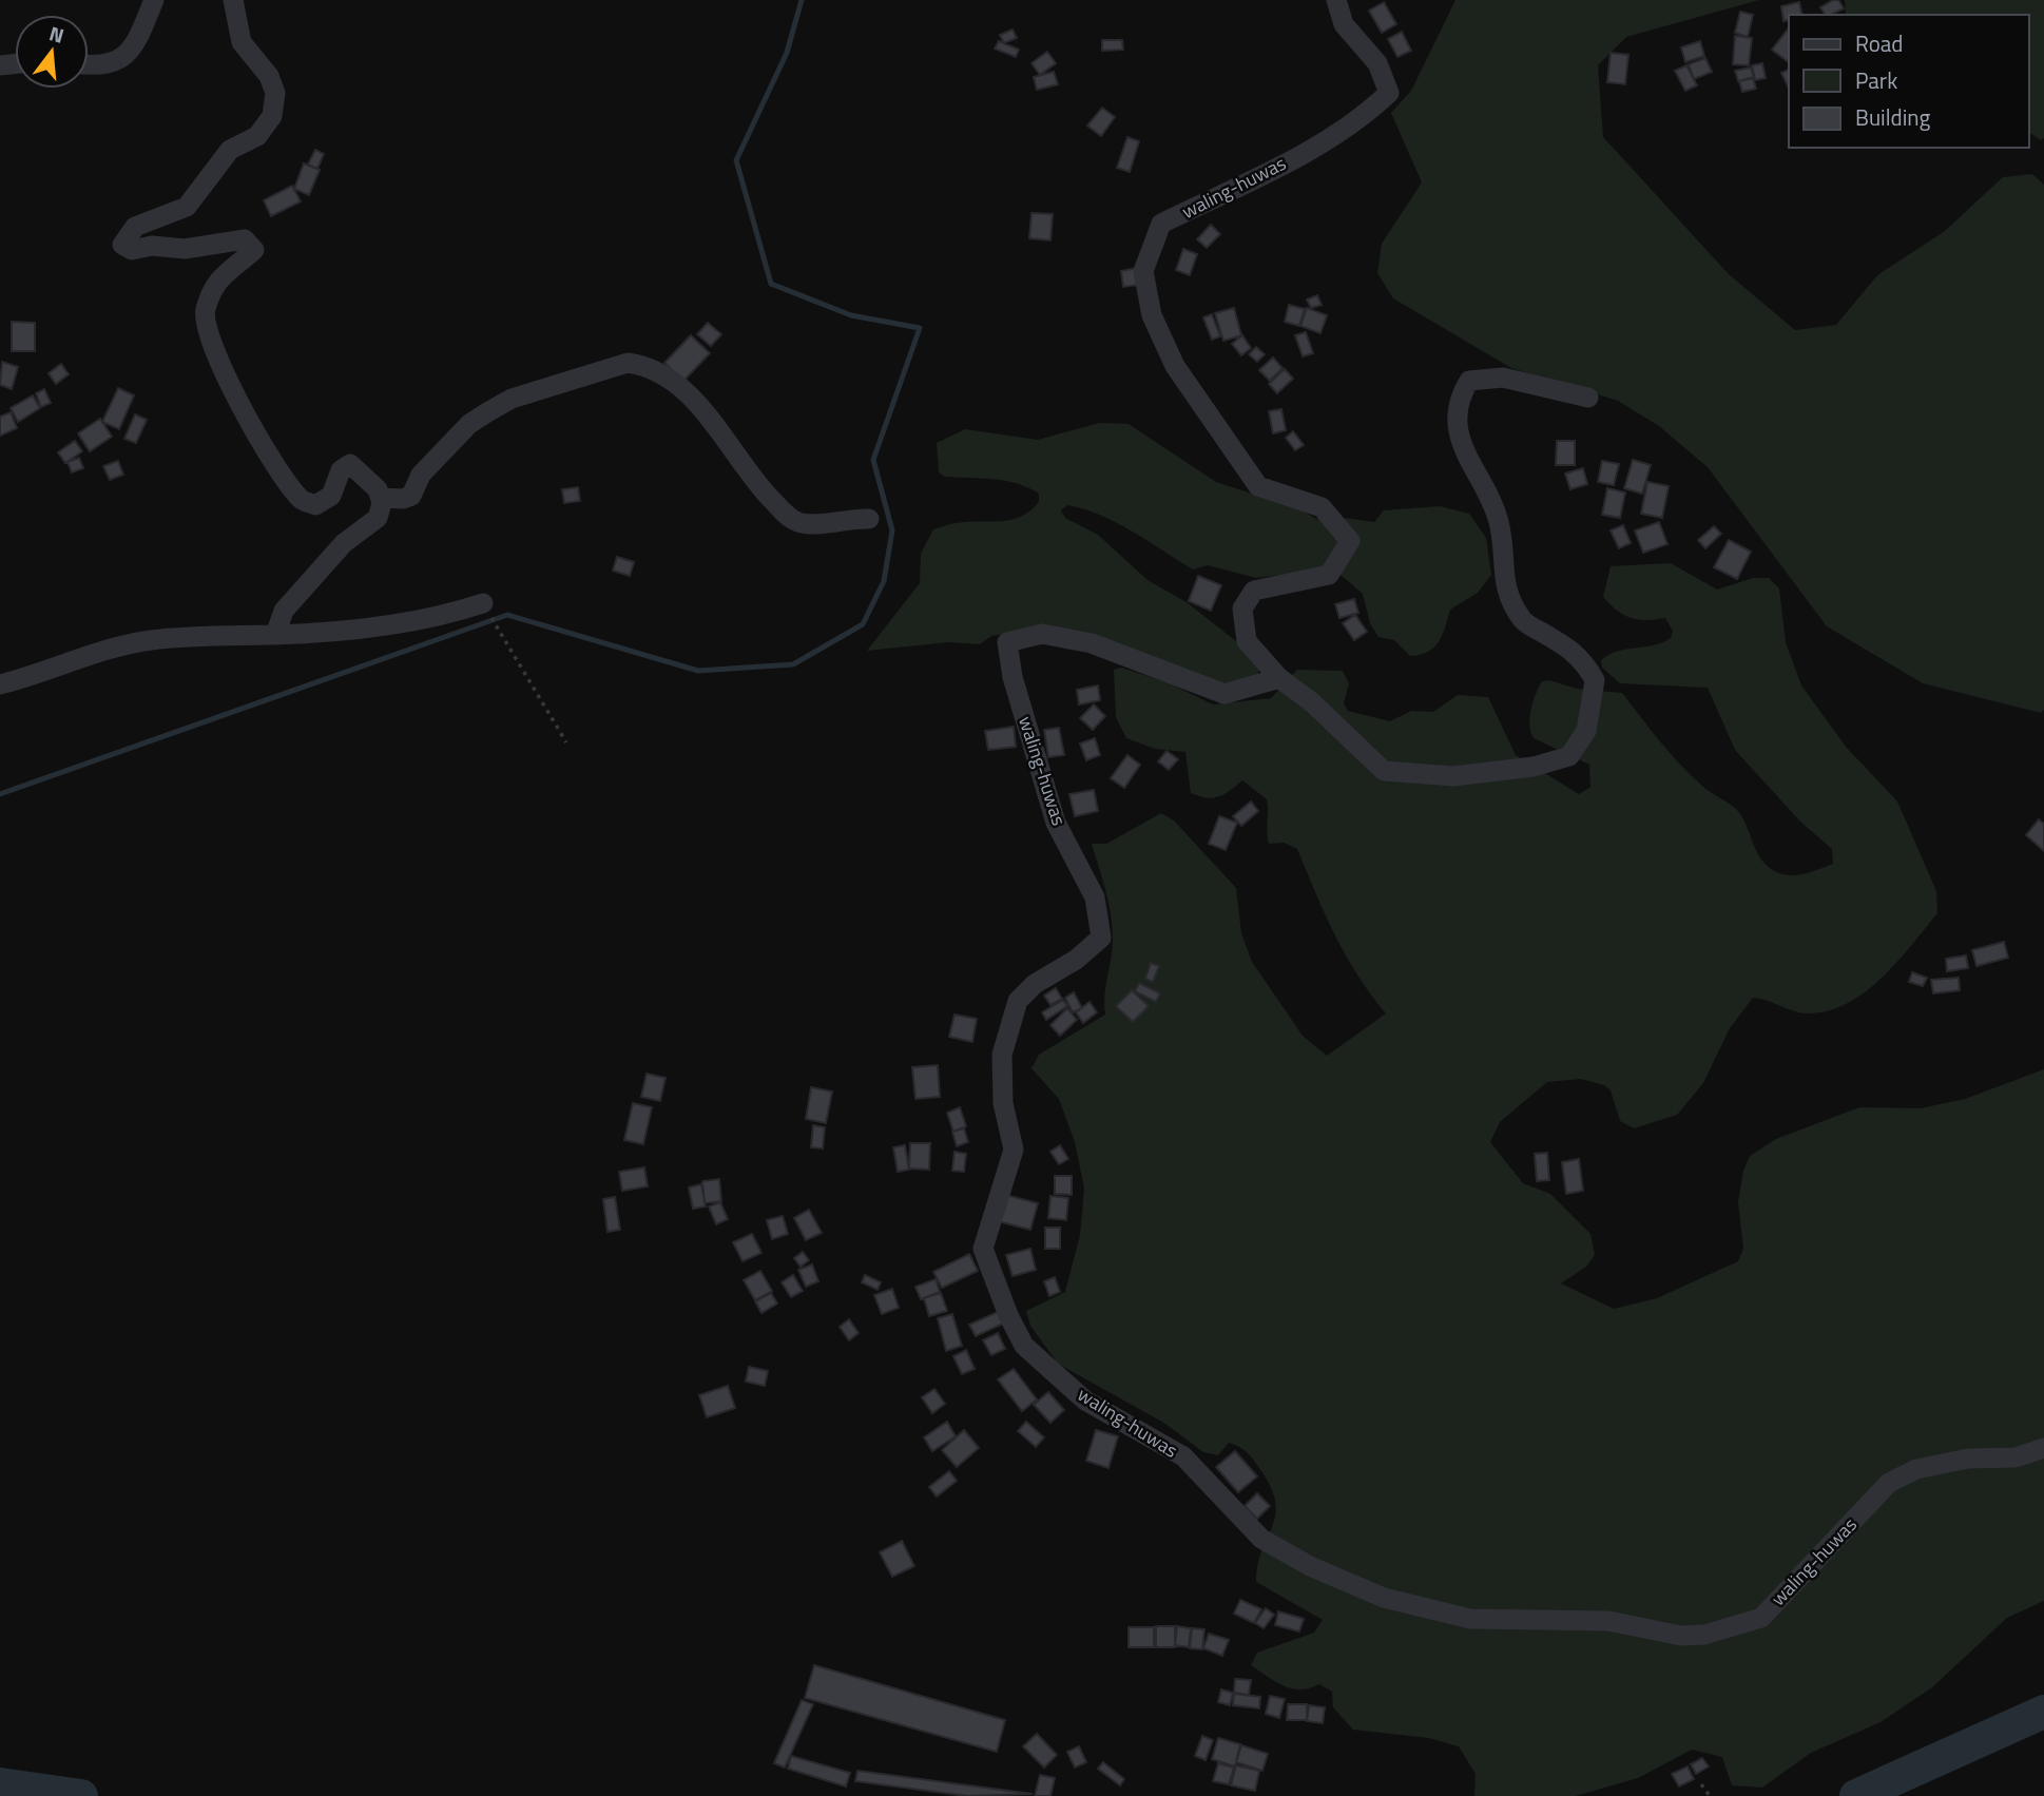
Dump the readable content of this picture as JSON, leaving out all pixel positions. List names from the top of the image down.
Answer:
{
  "streets": {
    "street": ["waling-huwas"]
  },
  "legend": ["Road", "Park", "Building"],
  "north": "top"
}
